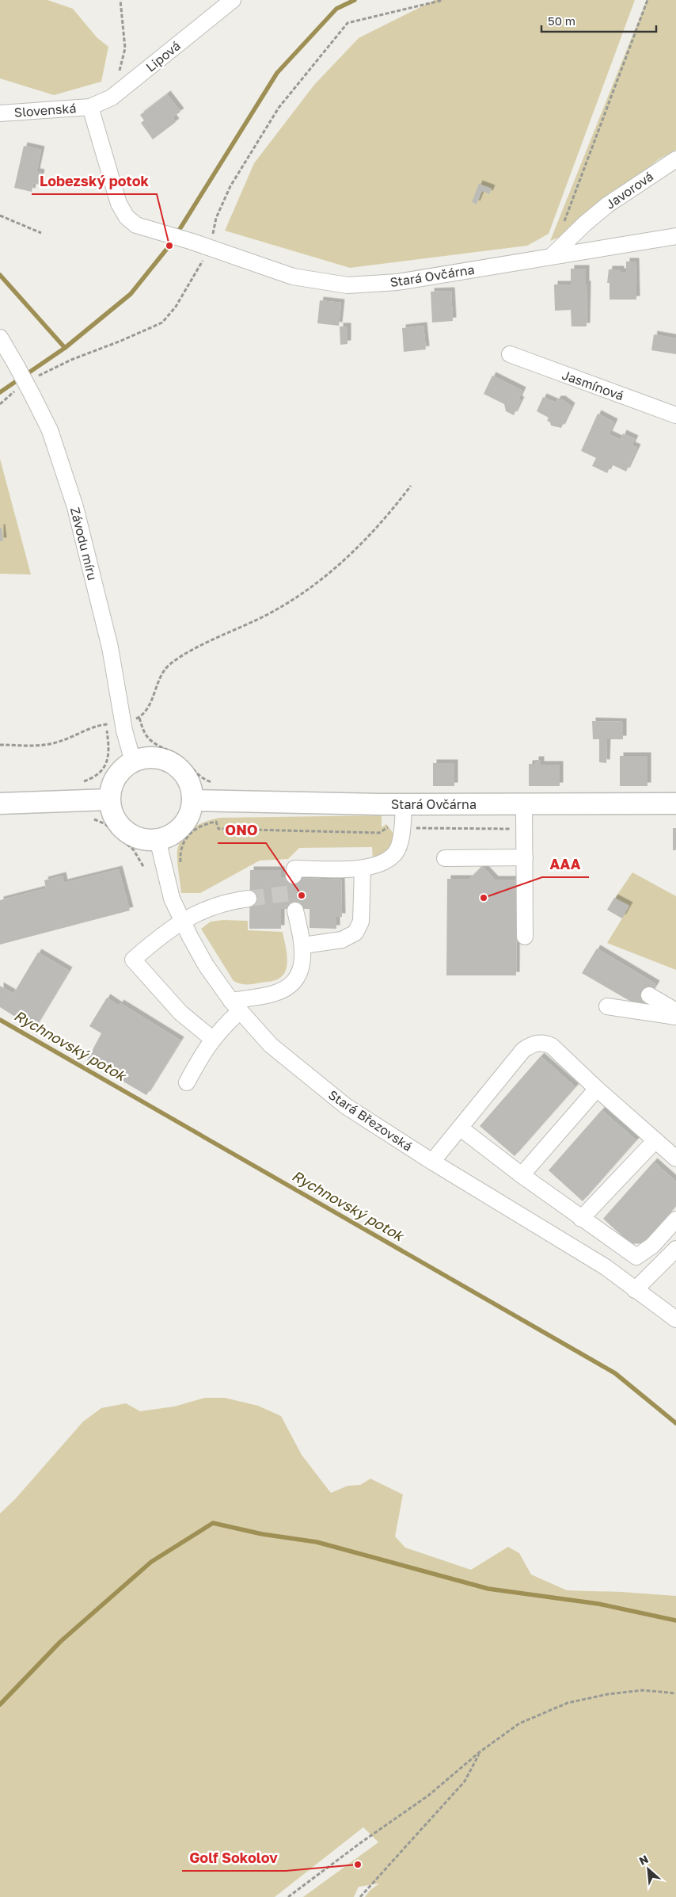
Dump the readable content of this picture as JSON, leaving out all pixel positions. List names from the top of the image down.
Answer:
{
  "streets": {
    "main road": ["Stará Ovčárna"],
    "street": [
      "Lipová",
      "Slovenská",
      "Javorová",
      "Jasmínová",
      "Závodu míru",
      "Stará Březovská"
    ]
  },
  "crossings": [
    ["Lipová", "Slovenská"],
    ["Lipová", "Stará Ovčárna"],
    ["Slovenská", "Stará Ovčárna"],
    ["Javorová", "Stará Ovčárna"],
    ["Stará Ovčárna", "Závodu míru"],
    ["Stará Ovčárna", "Stará Březovská"],
    ["Závodu míru", "Stará Březovská"]
  ],
  "water": ["Rychnovský potok"],
  "places": [
    "Lobezský potok",
    "ONO",
    "AAA",
    "Golf Sokolov"
  ],
  "scale_bar": "50 m",
  "north": "top left"
}
